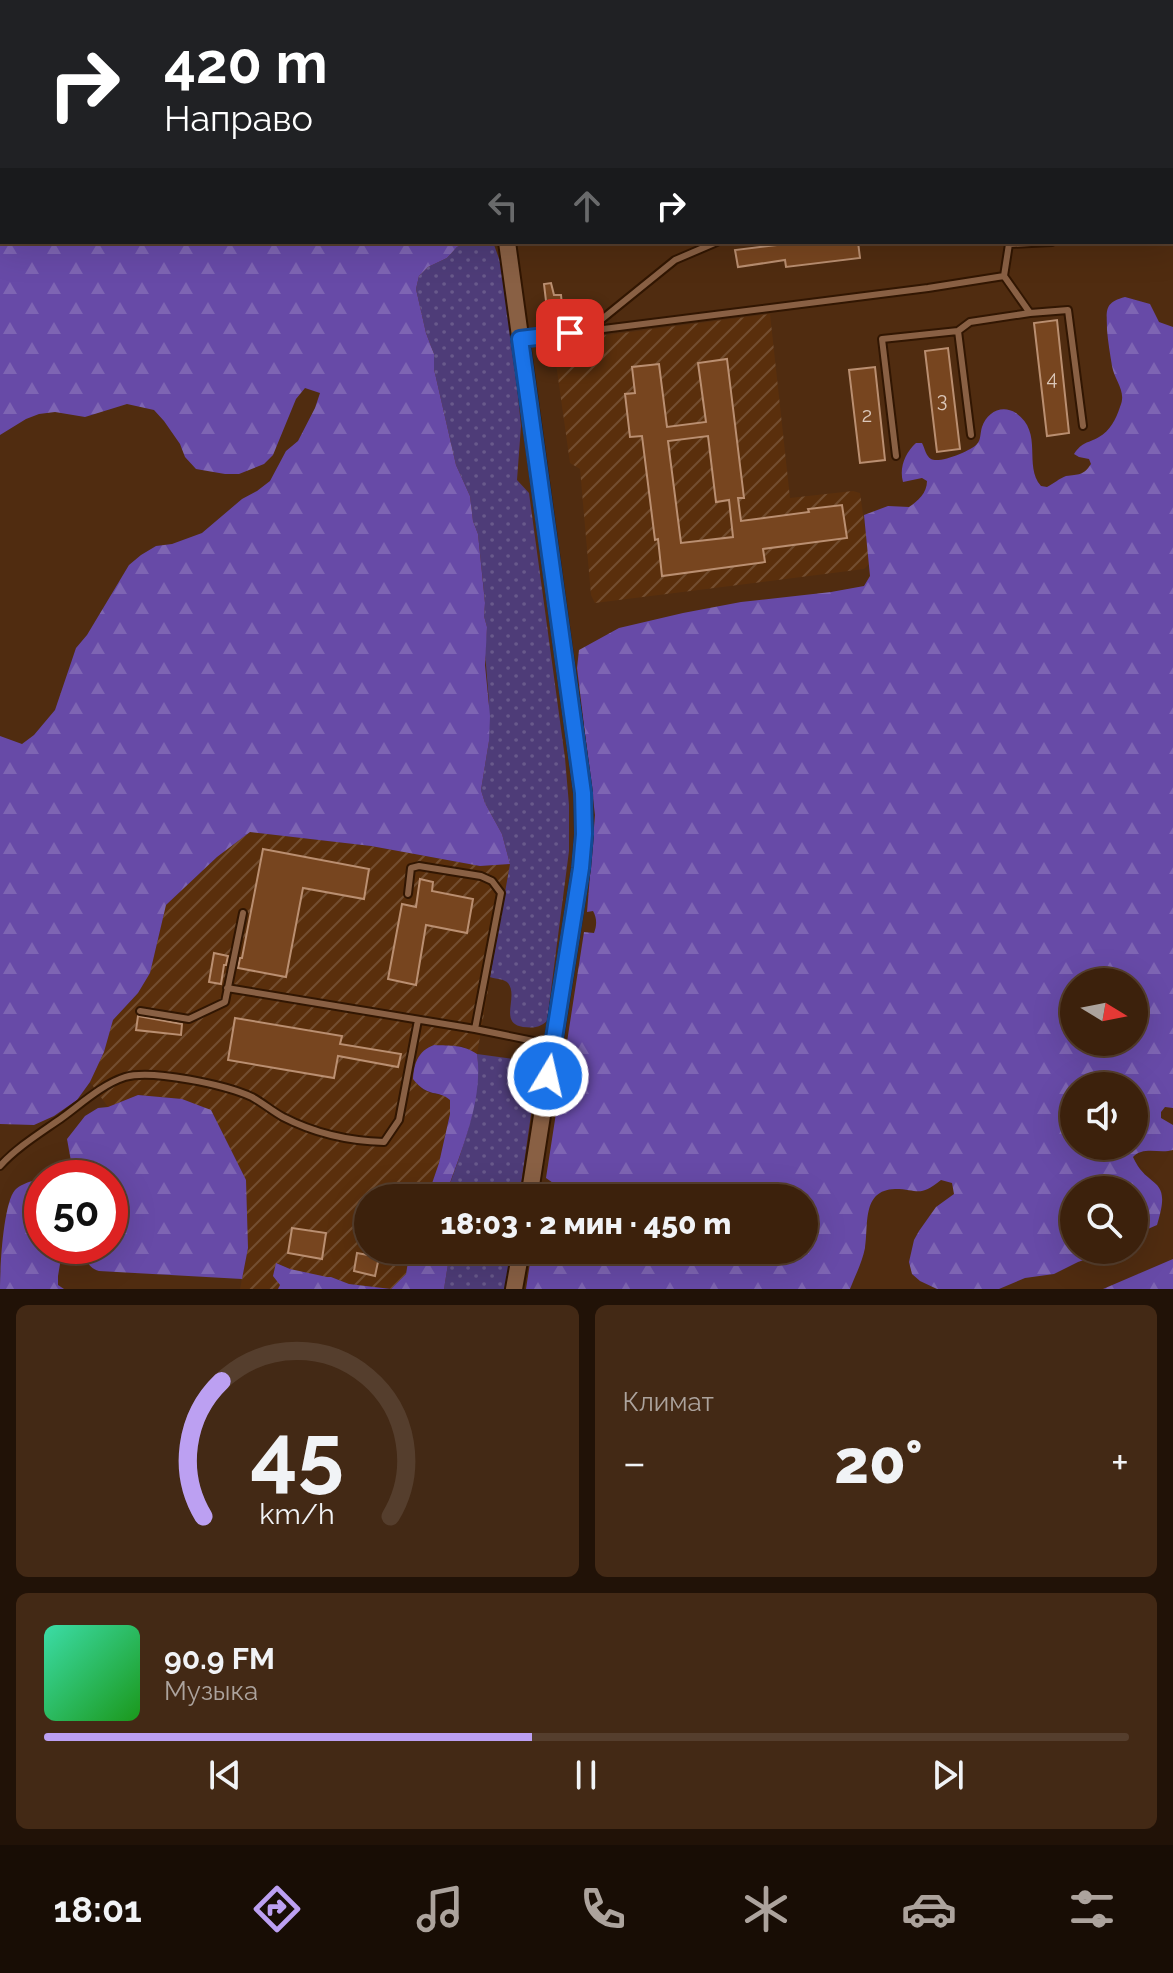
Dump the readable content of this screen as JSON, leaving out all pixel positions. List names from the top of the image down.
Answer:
{
  "house_numbers": ["4", "3", "2"],
  "north": "right",
  "page": {
    "turn": ["420 m", "Направо"],
    "limit": "50",
    "trip": "18:03 · 2 мин · 450 m",
    "tile": "Климат",
    "heat": ["−", "20°", "+"],
    "song": ["90.9 FM", "Музыка"],
    "tabs": "18:01",
    "gauge": ["45", "km/h"]
  }
}
